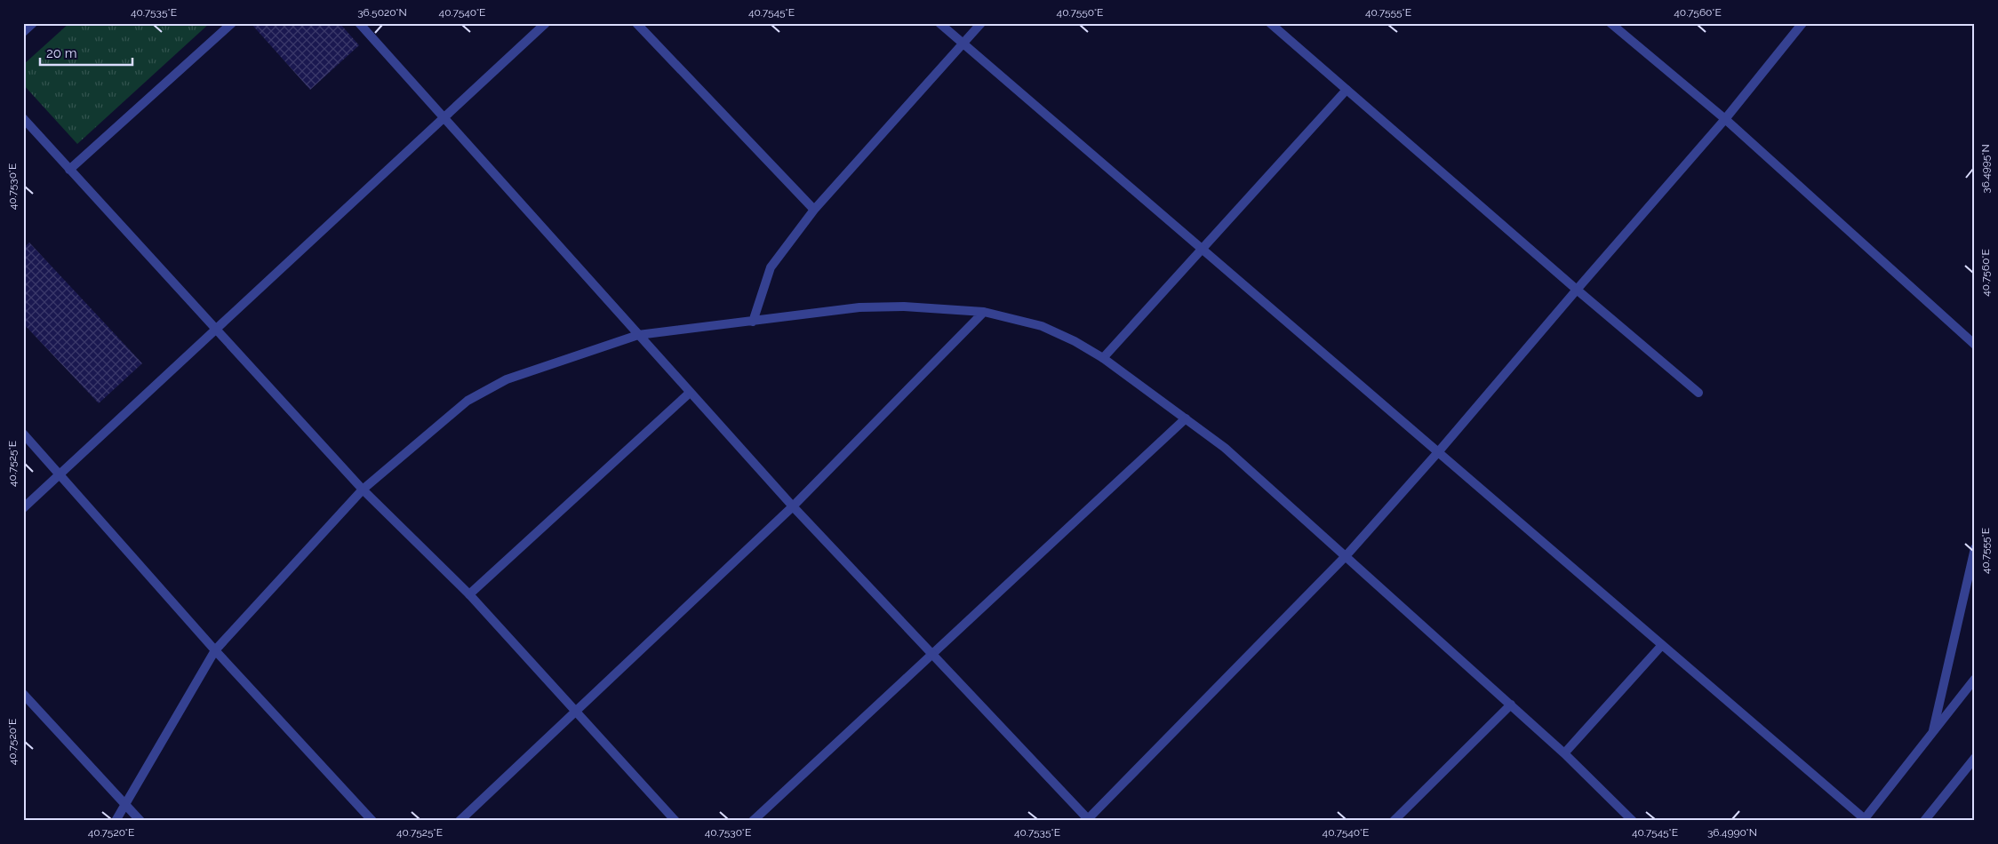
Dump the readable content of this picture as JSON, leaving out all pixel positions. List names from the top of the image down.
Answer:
{
  "scale_bar": "20 m",
  "coordinates": [
    "40.7535°E",
    "36.5020°N",
    "40.7540°E",
    "40.7545°E",
    "40.7550°E",
    "40.7555°E",
    "40.7560°E",
    "36.4995°N",
    "40.7530°E",
    "40.7525°E",
    "40.7520°E",
    "36.4990°N"
  ]
}
